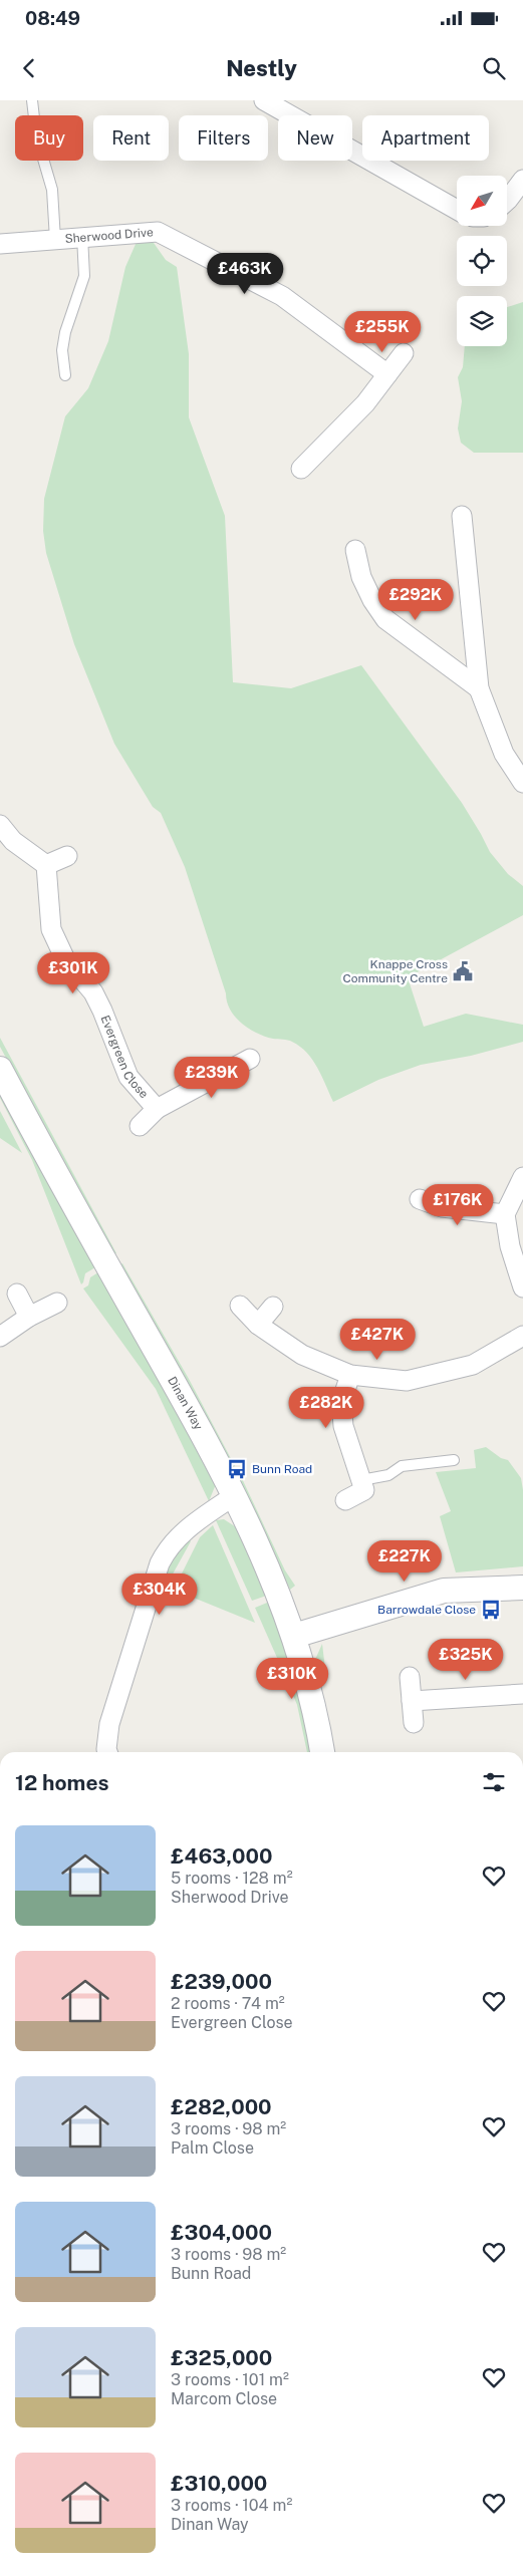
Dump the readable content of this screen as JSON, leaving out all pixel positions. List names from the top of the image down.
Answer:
{
  "streets": {
    "street": ["Sherwood Drive", "Evergreen Close", "Dinan Way"]
  },
  "places": {
    "public building": ["Knappe Cross Community Centre"],
    "bus stop": ["Bunn Road", "Barrowdale Close"]
  },
  "north": "bottom left",
  "page": {
    "status": "08:49",
    "header": "Nestly",
    "chip": [
      "Buy",
      "Rent",
      "Filters",
      "New",
      "Apartment"
    ],
    "price": [
      "£463K",
      "£255K",
      "£292K",
      "£301K",
      "£239K",
      "£176K",
      "£427K",
      "£282K",
      "£227K",
      "£304K",
      "£325K",
      "£310K"
    ],
    "heading": "12 homes",
    "list": [
      {
        "name": "£463,000",
        "note": "5 rooms · 128 m² · Sherwood Drive"
      },
      {
        "name": "£239,000",
        "note": "2 rooms · 74 m² · Evergreen Close"
      },
      {
        "name": "£282,000",
        "note": "3 rooms · 98 m² · Palm Close"
      },
      {
        "name": "£304,000",
        "note": "3 rooms · 98 m² · Bunn Road"
      },
      {
        "name": "£325,000",
        "note": "3 rooms · 101 m² · Marcom Close"
      },
      {
        "name": "£310,000",
        "note": "3 rooms · 104 m² · Dinan Way"
      }
    ]
  }
}
